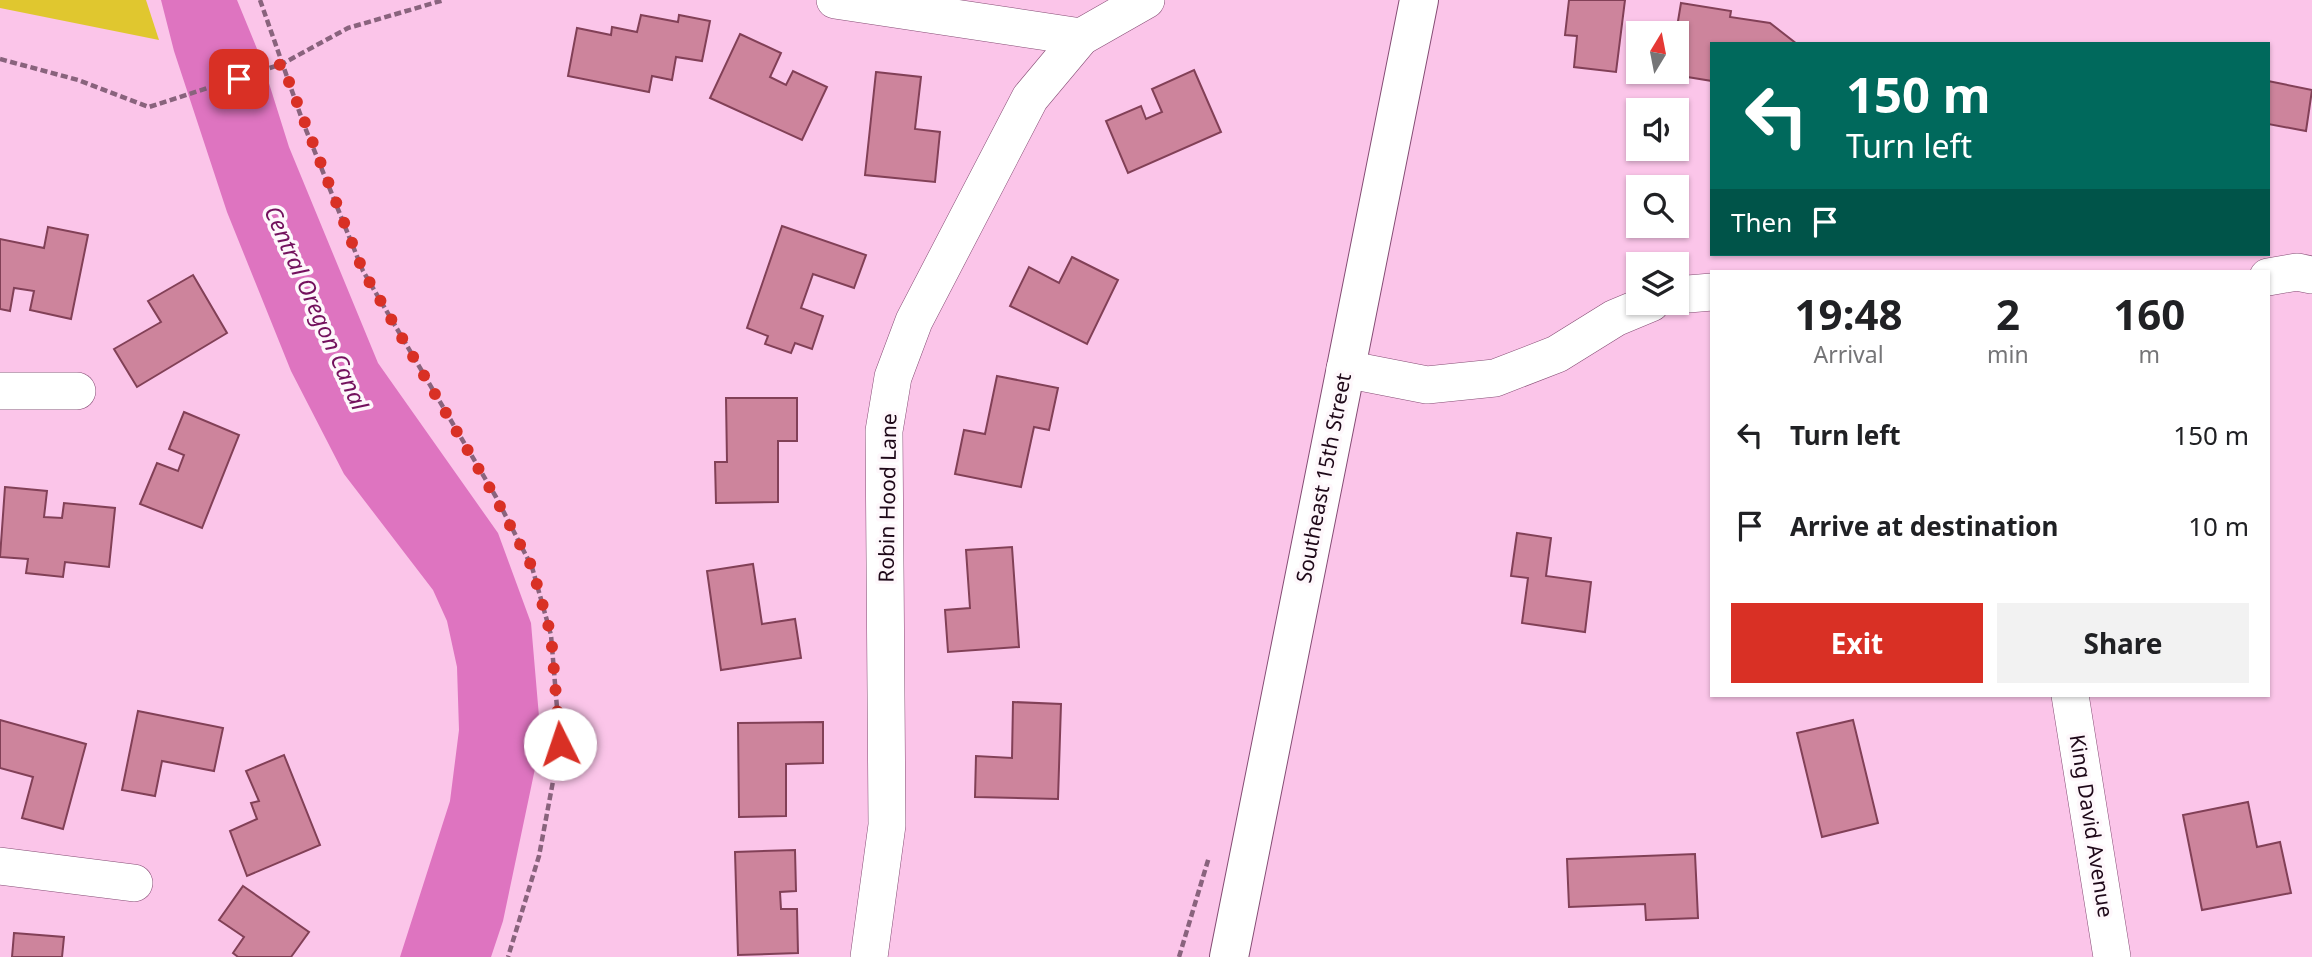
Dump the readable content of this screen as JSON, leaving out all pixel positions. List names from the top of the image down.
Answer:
{
  "streets": {
    "main road": ["Southeast 15th Street"],
    "street": ["Robin Hood Lane", "King David Avenue"]
  },
  "water": ["Central Oregon Canal"],
  "north": "top",
  "page": {
    "turn": ["150 m", "Turn left"],
    "then": "Then",
    "eta": [
      "19:48",
      "Arrival",
      "2",
      "min",
      "160",
      "m"
    ],
    "list": [
      {
        "name": "Turn left",
        "value": "150 m"
      },
      {
        "name": "Arrive at destination",
        "value": "10 m"
      }
    ],
    "buttons": ["Exit", "Share"]
  }
}
